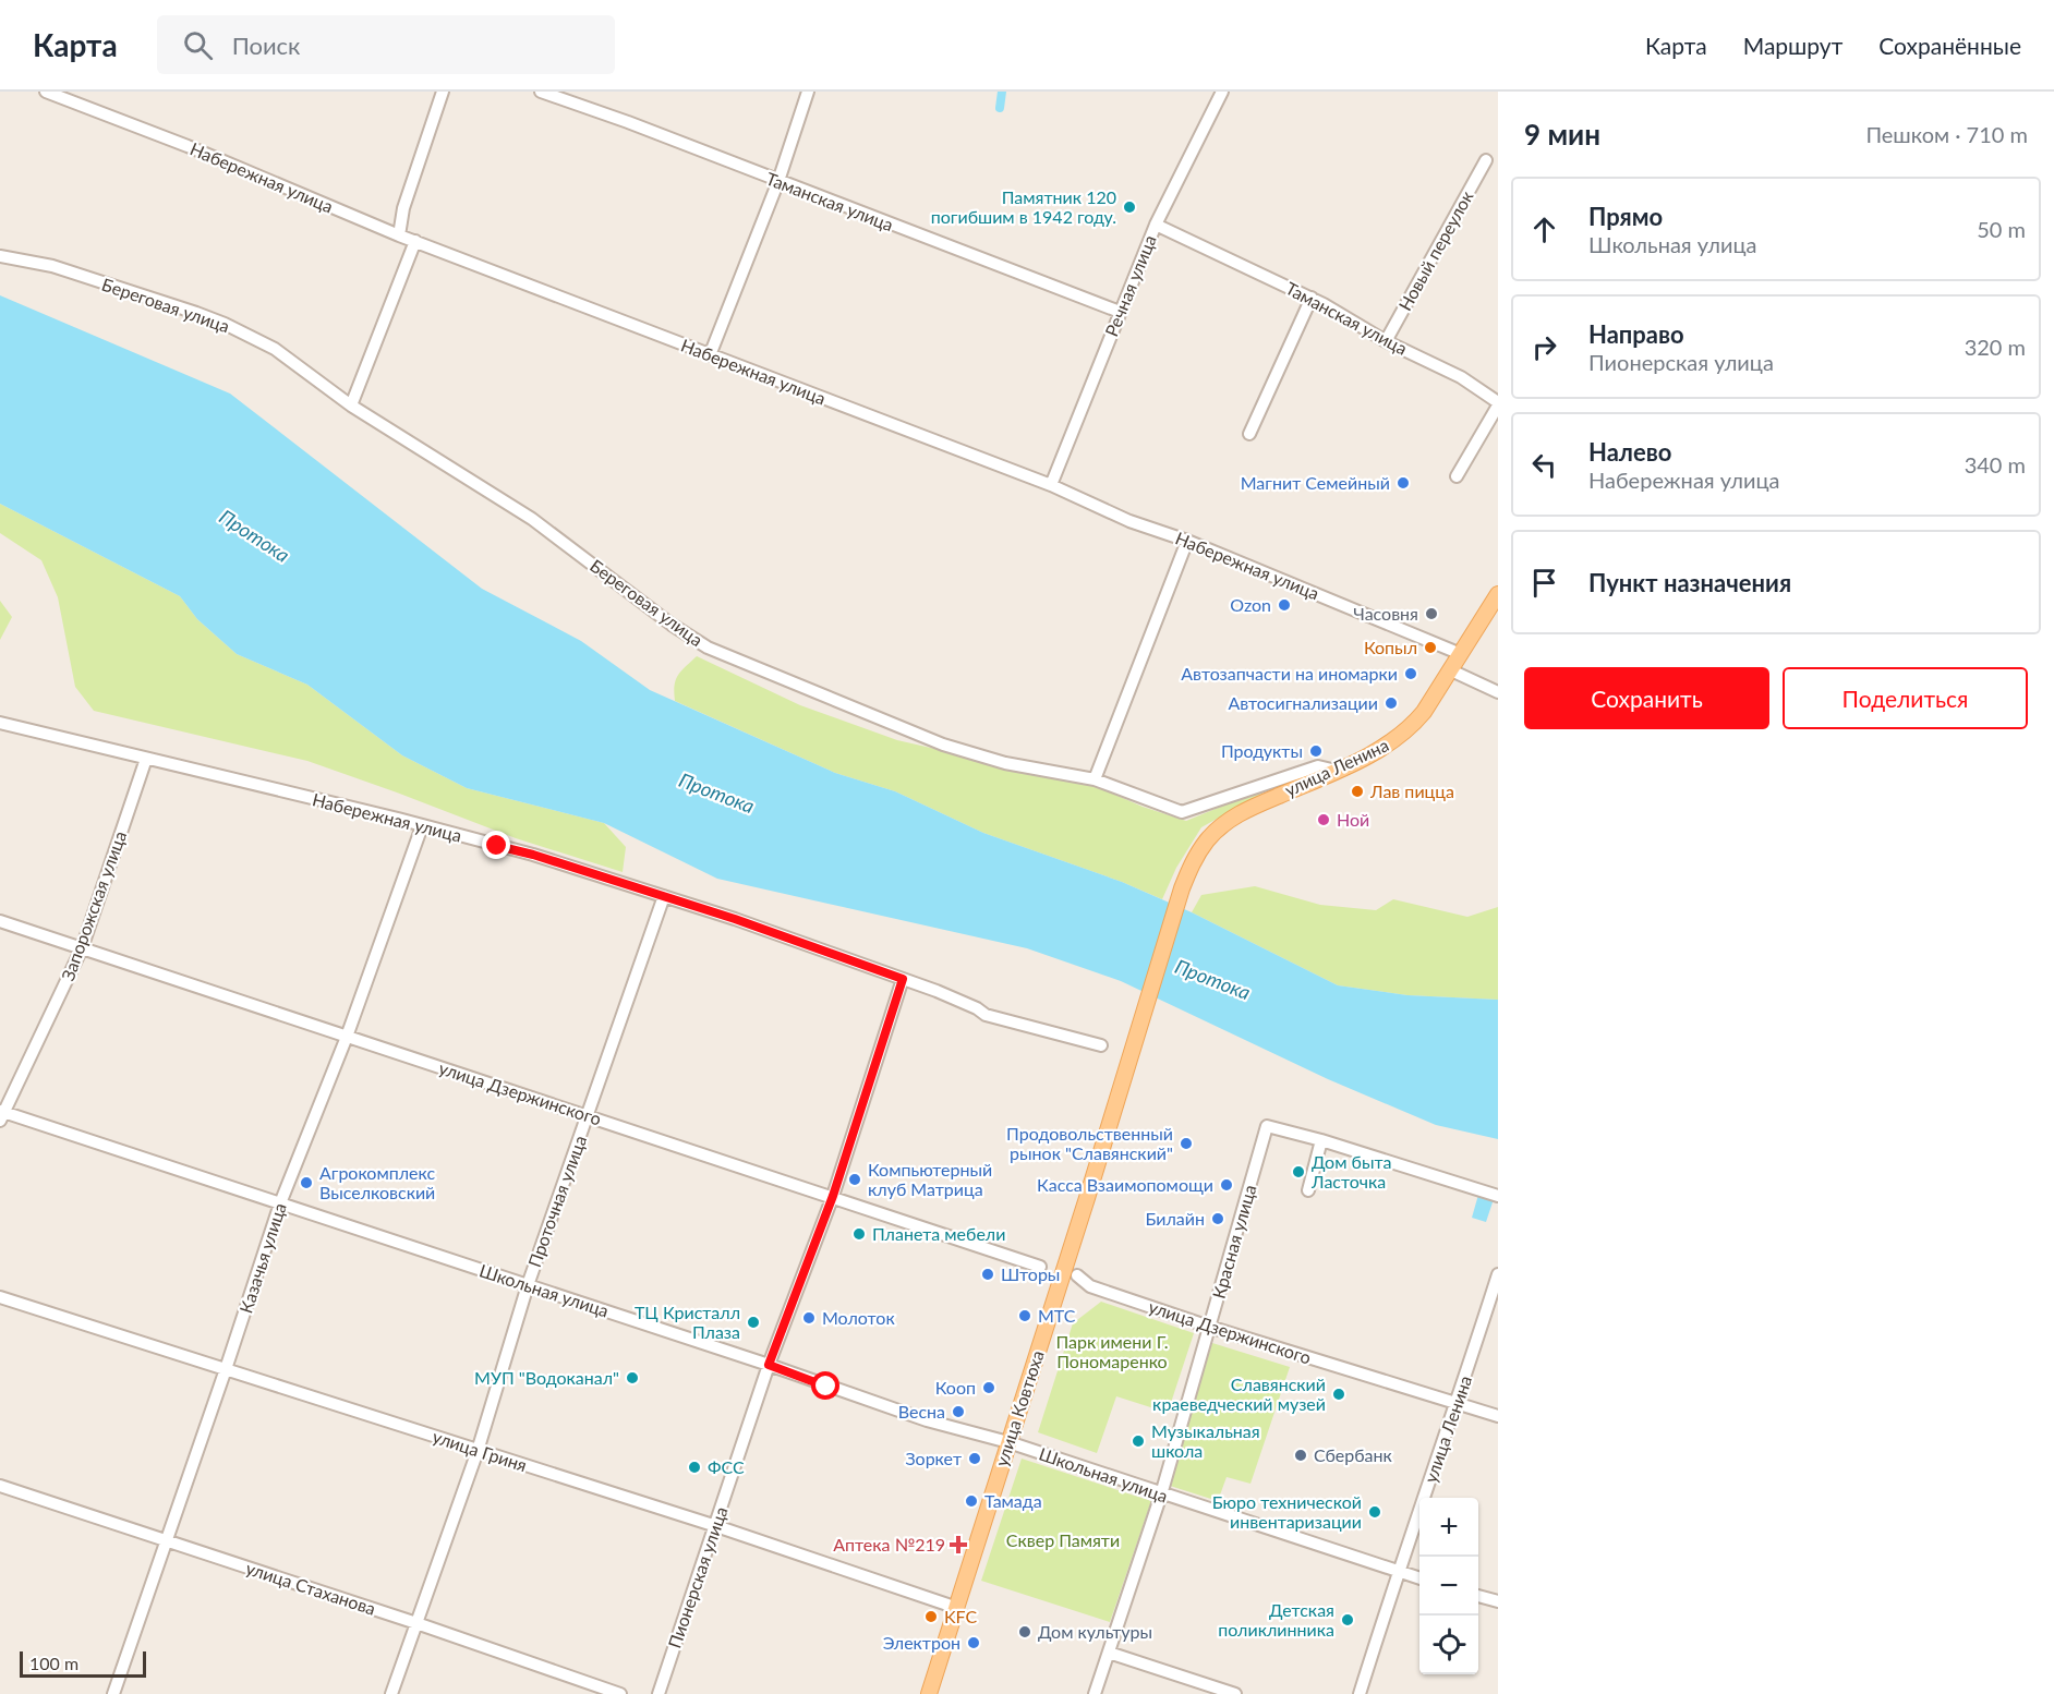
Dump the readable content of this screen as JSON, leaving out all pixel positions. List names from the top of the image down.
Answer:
{
  "streets": {
    "main road": ["улица Ленина", "улица Ковтюха"],
    "street": [
      "Набережная улица",
      "Таманская улица",
      "Новый переулок",
      "Речная улица",
      "Береговая улица",
      "Запорожская улица",
      "улица Дзержинского",
      "Проточная улица",
      "Красная улица",
      "Казачья улица",
      "Школьная улица",
      "улица Гриня",
      "Пионерская улица",
      "улица Стаханова"
    ]
  },
  "crossings": [
    ["Набережная улица", "Речная улица"],
    ["Набережная улица", "улица Ленина"],
    ["Набережная улица", "Запорожская улица"],
    ["Набережная улица", "Проточная улица"],
    ["Набережная улица", "Казачья улица"],
    ["Набережная улица", "Пионерская улица"],
    ["Таманская улица", "Новый переулок"],
    ["Таманская улица", "Речная улица"],
    ["Береговая улица", "улица Ленина"],
    ["улица Ленина", "улица Дзержинского"],
    ["улица Ленина", "Школьная улица"],
    ["улица Ленина", "улица Ковтюха"],
    ["Запорожская улица", "улица Дзержинского"],
    ["Запорожская улица", "Школьная улица"],
    ["улица Дзержинского", "Проточная улица"],
    ["улица Дзержинского", "Красная улица"],
    ["улица Дзержинского", "Казачья улица"],
    ["улица Дзержинского", "Пионерская улица"],
    ["Проточная улица", "Школьная улица"],
    ["Проточная улица", "улица Гриня"],
    ["Проточная улица", "улица Стаханова"],
    ["Красная улица", "Школьная улица"],
    ["Казачья улица", "Школьная улица"],
    ["Казачья улица", "улица Гриня"],
    ["Казачья улица", "улица Стаханова"],
    ["Школьная улица", "улица Ковтюха"],
    ["Школьная улица", "Пионерская улица"],
    ["улица Ковтюха", "улица Гриня"],
    ["улица Гриня", "Пионерская улица"]
  ],
  "water": ["Протока"],
  "parks": ["Парк имени Г. Пономаренко", "Сквер Памяти"],
  "places": {
    "other": [
      "Памятник 120 погибшим в 1942 году.",
      "Магнит Семейный",
      "Ozon",
      "Часовня",
      "Копыл",
      "Автозапчасти на иномарки",
      "Автосигнализации",
      "Продукты",
      "Лав пицца",
      "Ной",
      "Продовольственный рынок \"Славянский\"",
      "Дом быта Ласточка",
      "Компьютерный клуб Матрица",
      "Агрокомплекс Выселковский",
      "Касса Взаимопомощи",
      "Билайн",
      "Планета мебели",
      "Шторы",
      "МТС",
      "Молоток",
      "ТЦ Кристалл Плаза",
      "МУП \"Водоканал\"",
      "Кооп",
      "Славянский краеведческий музей",
      "Весна",
      "Музыкальная школа",
      "Сбербанк",
      "Зоркет",
      "ФСС",
      "Тамада",
      "Бюро технической инвентаризации",
      "KFC",
      "Детская поликлинника",
      "Дом культуры",
      "Электрон"
    ],
    "health": ["Аптека №219"]
  },
  "scale_bar": "100 m",
  "page": {
    "header": "Карта",
    "search": "Поиск",
    "nav": ["Карта", "Маршрут", "Сохранённые"],
    "heading": ["9 мин", "Пешком · 710 m"],
    "list": [
      ["Прямо", "Школьная улица", "50 m"],
      ["Направо", "Пионерская улица", "320 m"],
      ["Налево", "Набережная улица", "340 m"],
      "Пункт назначения"
    ],
    "buttons": ["Сохранить", "Поделиться"],
    "map_buttons": ["+", "−"],
    "scale": "100 m"
  }
}
